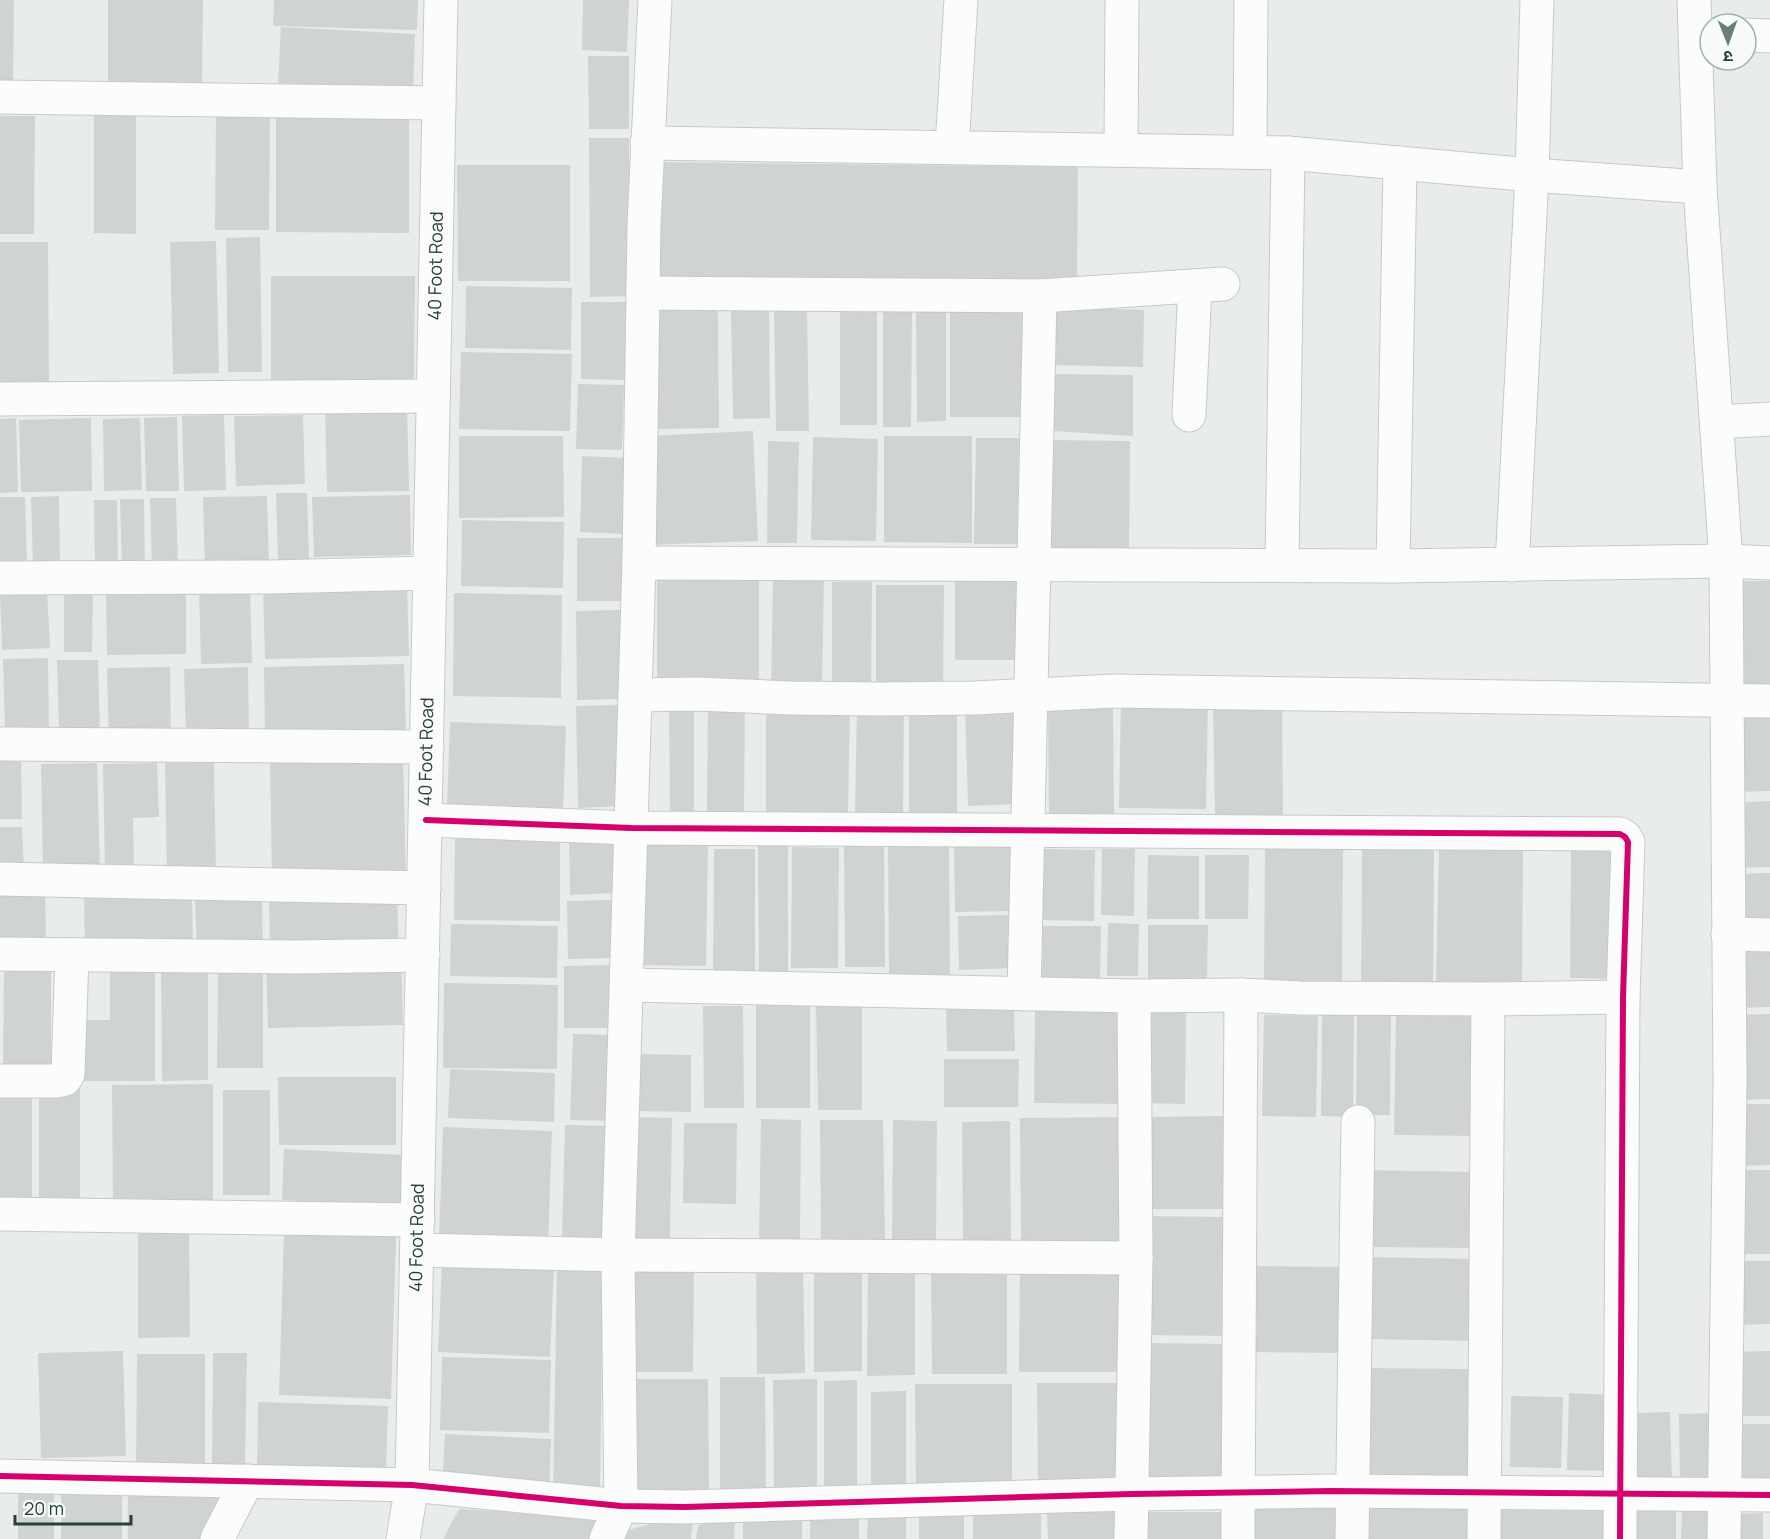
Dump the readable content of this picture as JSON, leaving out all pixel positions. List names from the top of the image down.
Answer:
{
  "streets": {
    "street": ["40 Foot Road"]
  },
  "scale_bar": "20 m",
  "north": "bottom"
}
